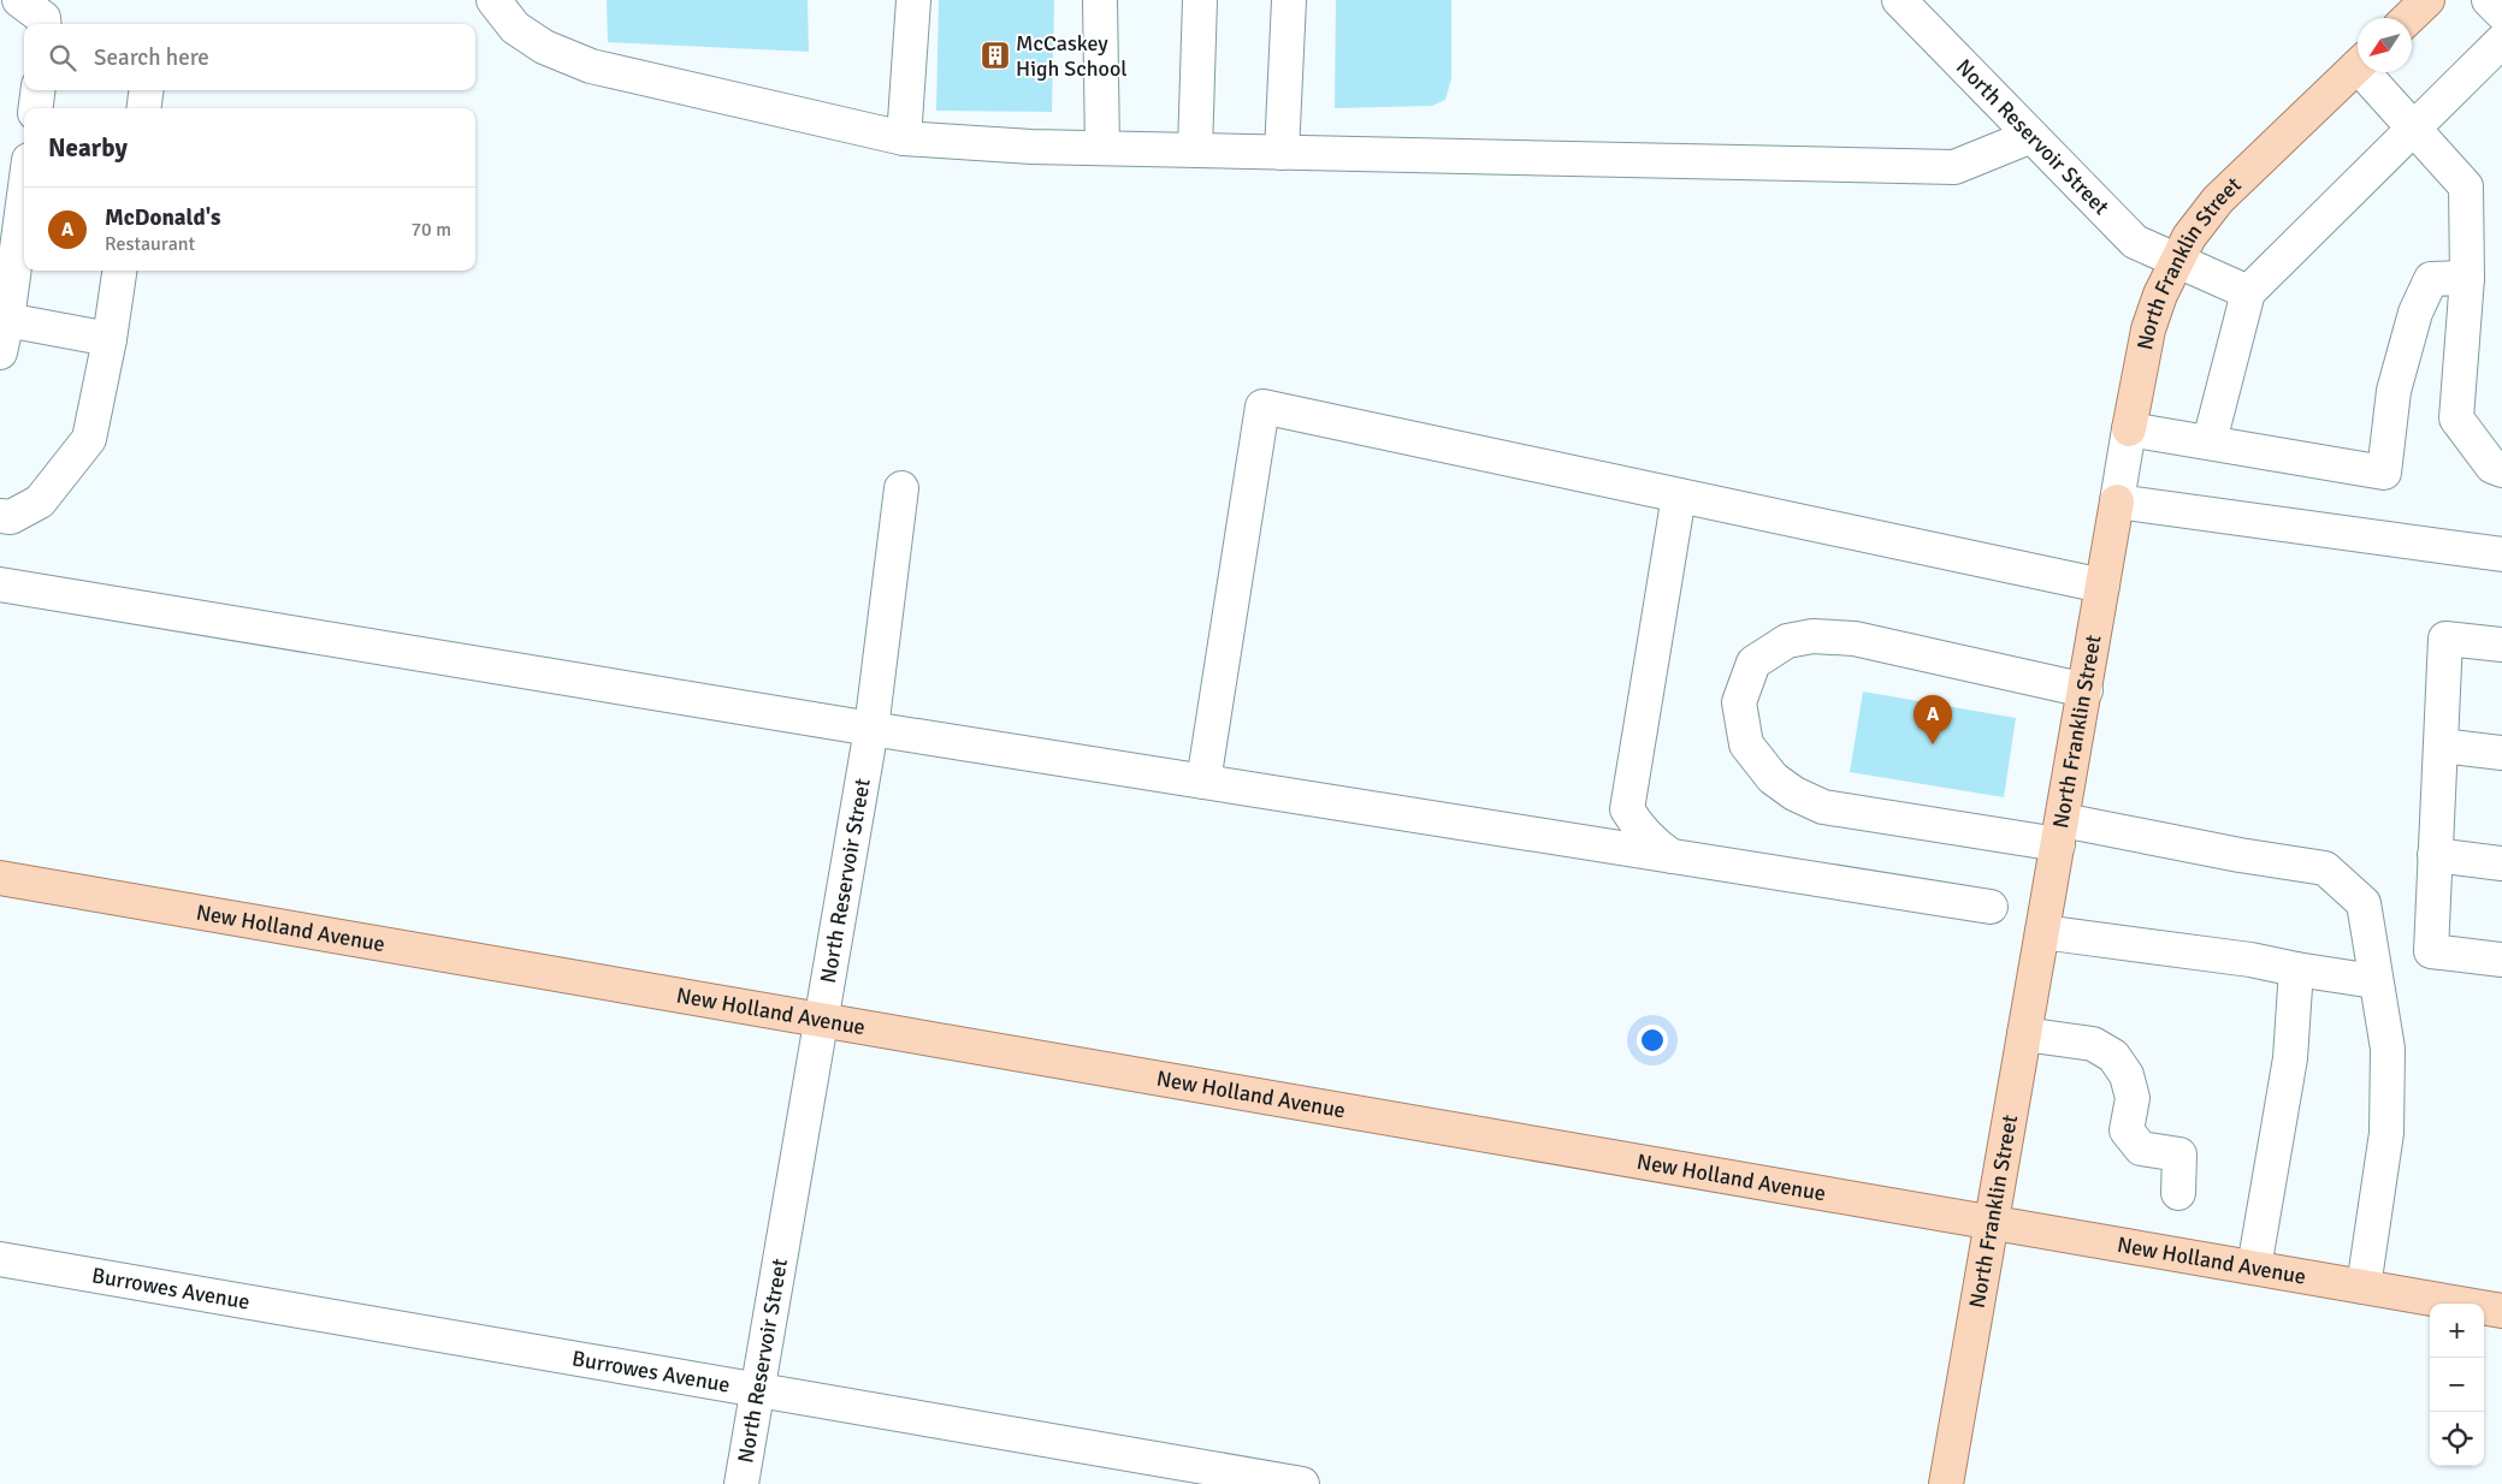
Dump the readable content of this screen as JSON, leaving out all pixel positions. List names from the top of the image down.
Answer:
{
  "streets": {
    "main road": ["North Franklin Street", "New Holland Avenue"],
    "street": ["North Reservoir Street", "Burrowes Avenue"]
  },
  "crossings": [
    ["North Reservoir Street", "North Franklin Street"],
    ["North Reservoir Street", "New Holland Avenue"],
    ["North Reservoir Street", "Burrowes Avenue"],
    ["North Franklin Street", "New Holland Avenue"]
  ],
  "places": {
    "building": ["McCaskey High School"]
  },
  "north": "bottom left",
  "page": {
    "search": "Search here",
    "heading": "Nearby",
    "list": [
      {
        "mark": "A",
        "name": "McDonald's",
        "note": "Restaurant",
        "value": "70 m"
      }
    ],
    "pins": "A",
    "map_buttons": ["+", "−"]
  }
}
